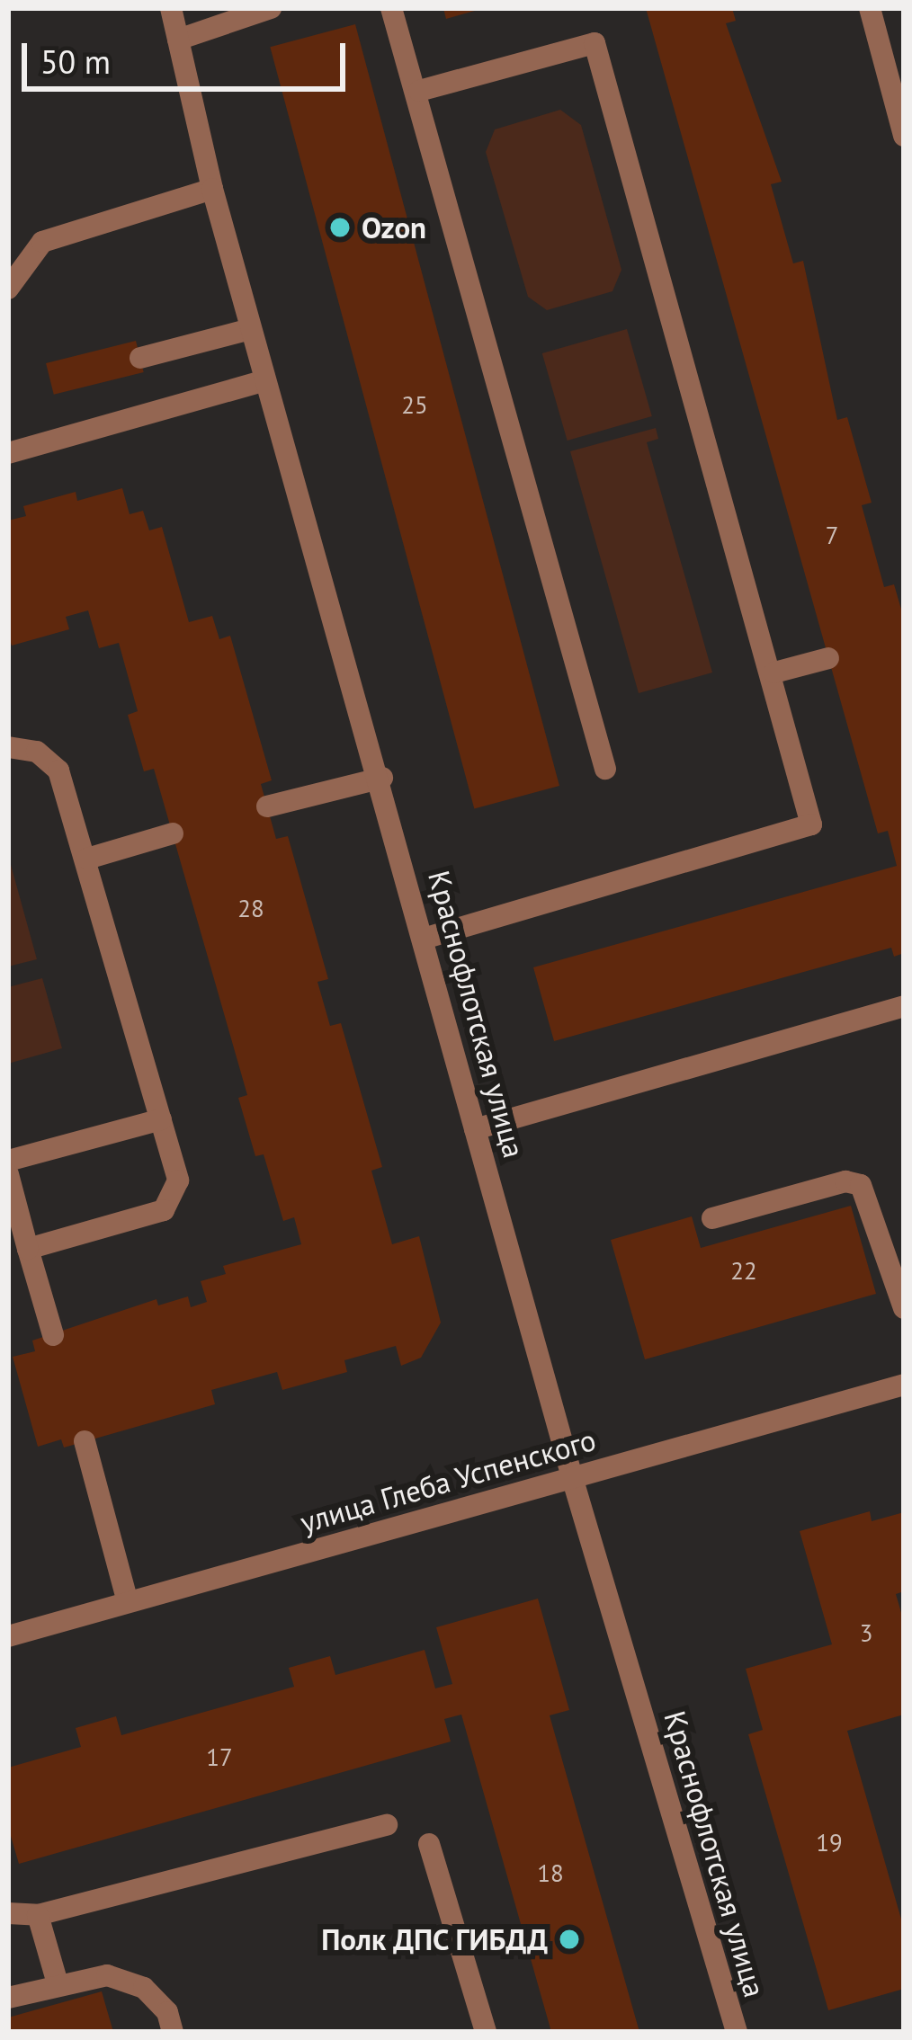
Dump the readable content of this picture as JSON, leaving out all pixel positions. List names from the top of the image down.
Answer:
{
  "streets": {
    "street": ["Краснофлотская улица", "улица Глеба Успенского"]
  },
  "crossings": [
    ["Краснофлотская улица", "улица Глеба Успенского"]
  ],
  "places": ["Ozon", "Полк ДПС ГИБДД"],
  "house_numbers": [
    "25",
    "7",
    "28",
    "22",
    "3",
    "17",
    "19",
    "18"
  ],
  "scale_bar": "50 m"
}
